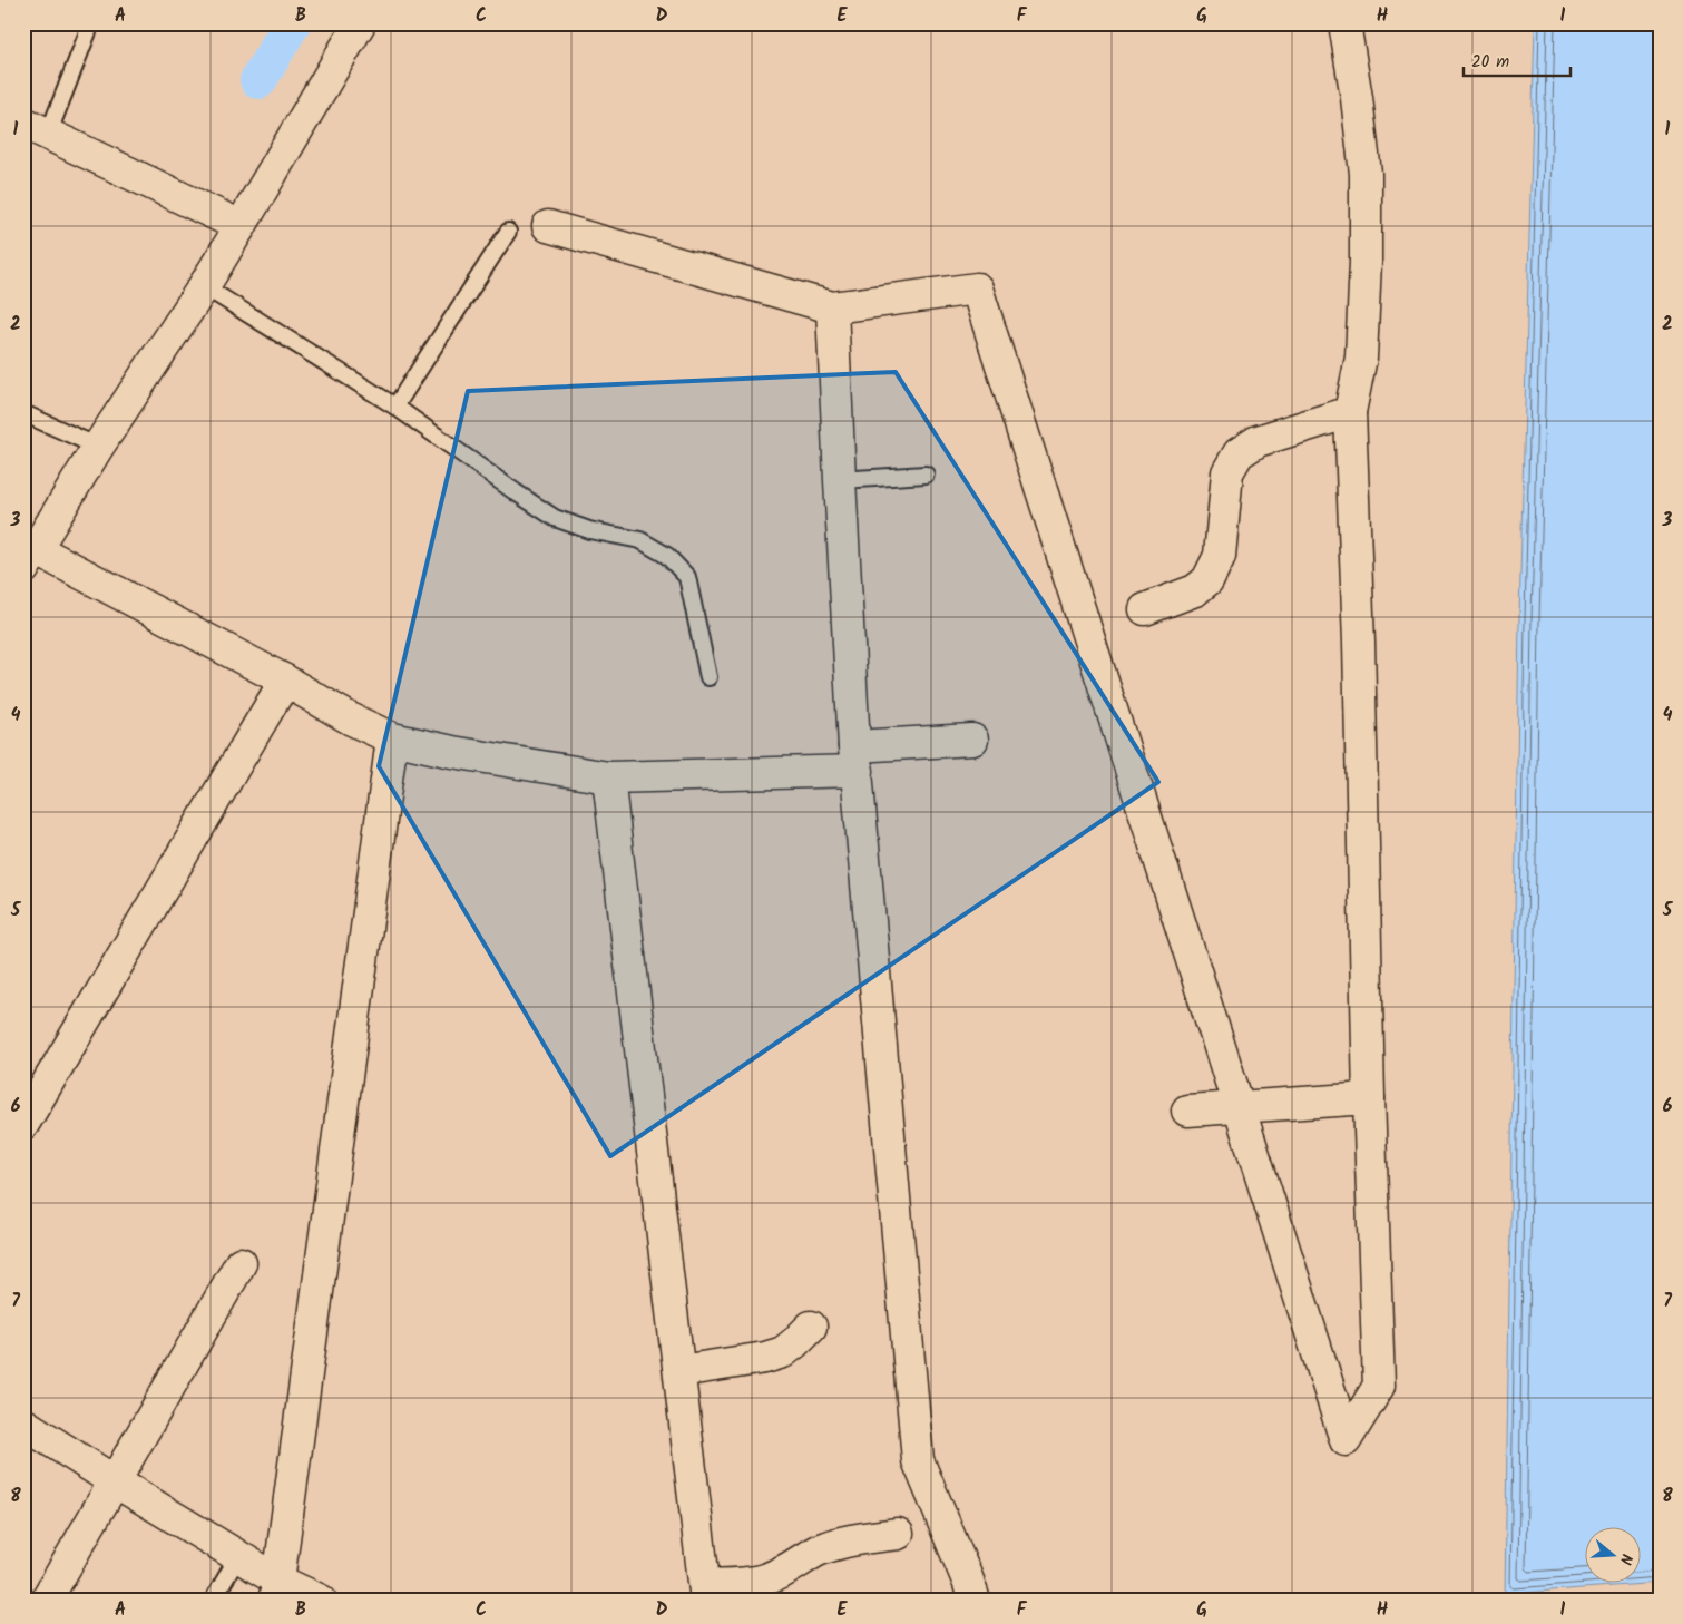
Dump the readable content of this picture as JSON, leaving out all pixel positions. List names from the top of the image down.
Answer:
{
  "scale_bar": "20 m",
  "north": "right",
  "grid": {
    "columns": [
      "A",
      "B",
      "C",
      "D",
      "E",
      "F",
      "G",
      "H",
      "I"
    ],
    "rows": [
      "1",
      "2",
      "3",
      "4",
      "5",
      "6",
      "7",
      "8"
    ]
  }
}
